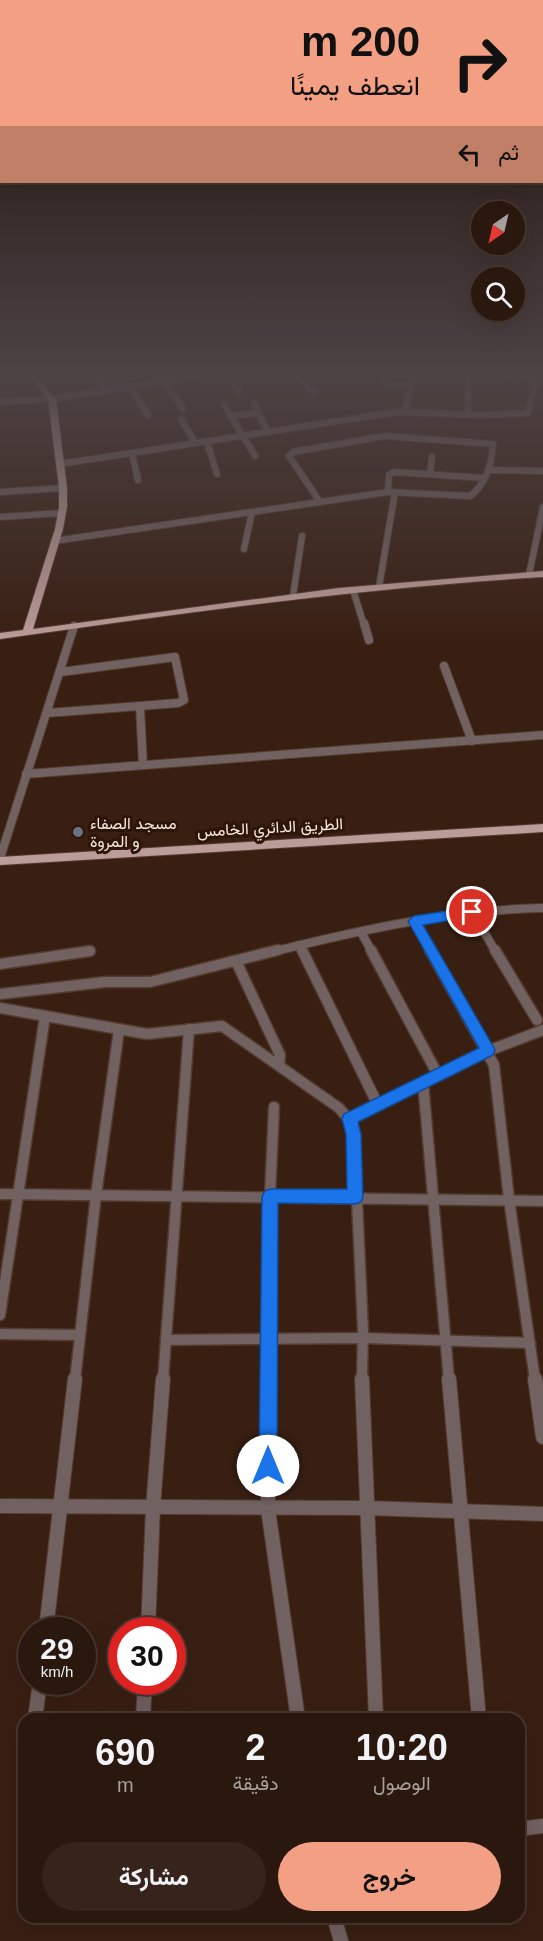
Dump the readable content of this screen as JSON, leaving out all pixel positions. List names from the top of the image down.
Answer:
{
  "streets": {
    "main road": ["الطريق الدائري الخامس"]
  },
  "places": ["مسجد الصفاء و المروة"],
  "north": "bottom left",
  "page": {
    "turn": ["200 m", "انعطف يمينًا"],
    "then": "ثم",
    "speed": "29 km/h",
    "limit": "30",
    "eta": [
      "10:20",
      "الوصول",
      "2",
      "دقيقة",
      "690",
      "m"
    ],
    "buttons": ["خروج", "مشاركة"]
  }
}
